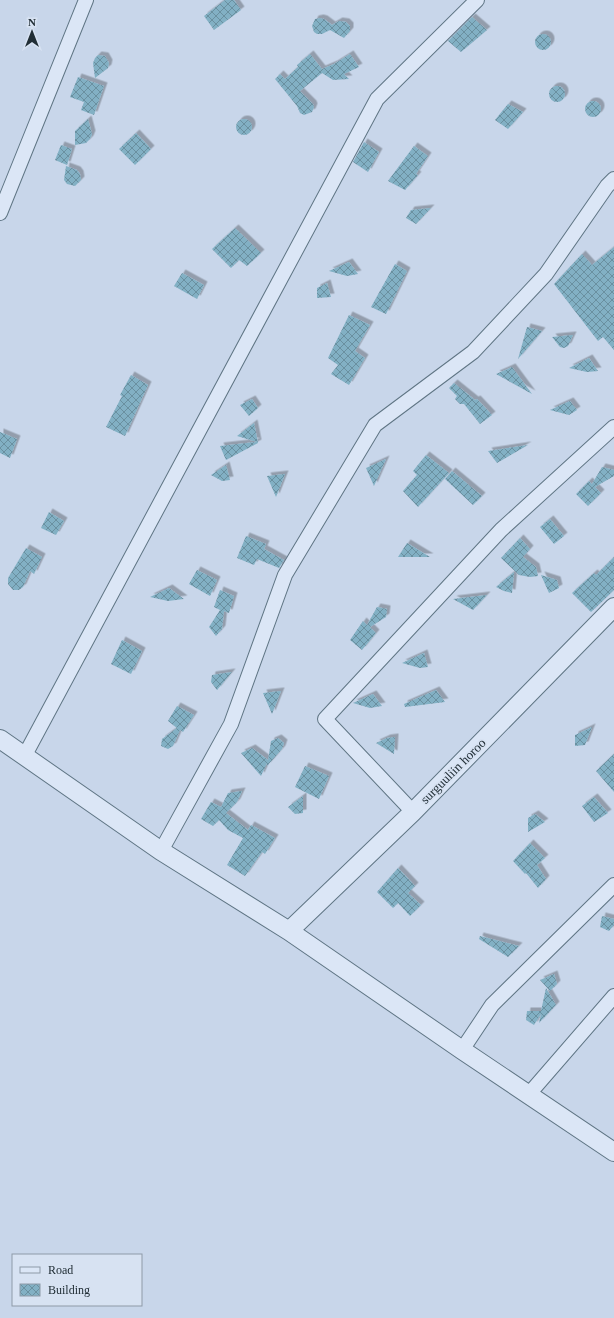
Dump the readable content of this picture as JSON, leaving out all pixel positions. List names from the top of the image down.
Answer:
{
  "streets": {
    "street": ["surguuliin horoo"]
  },
  "legend": ["Road", "Building"],
  "north": "top"
}
